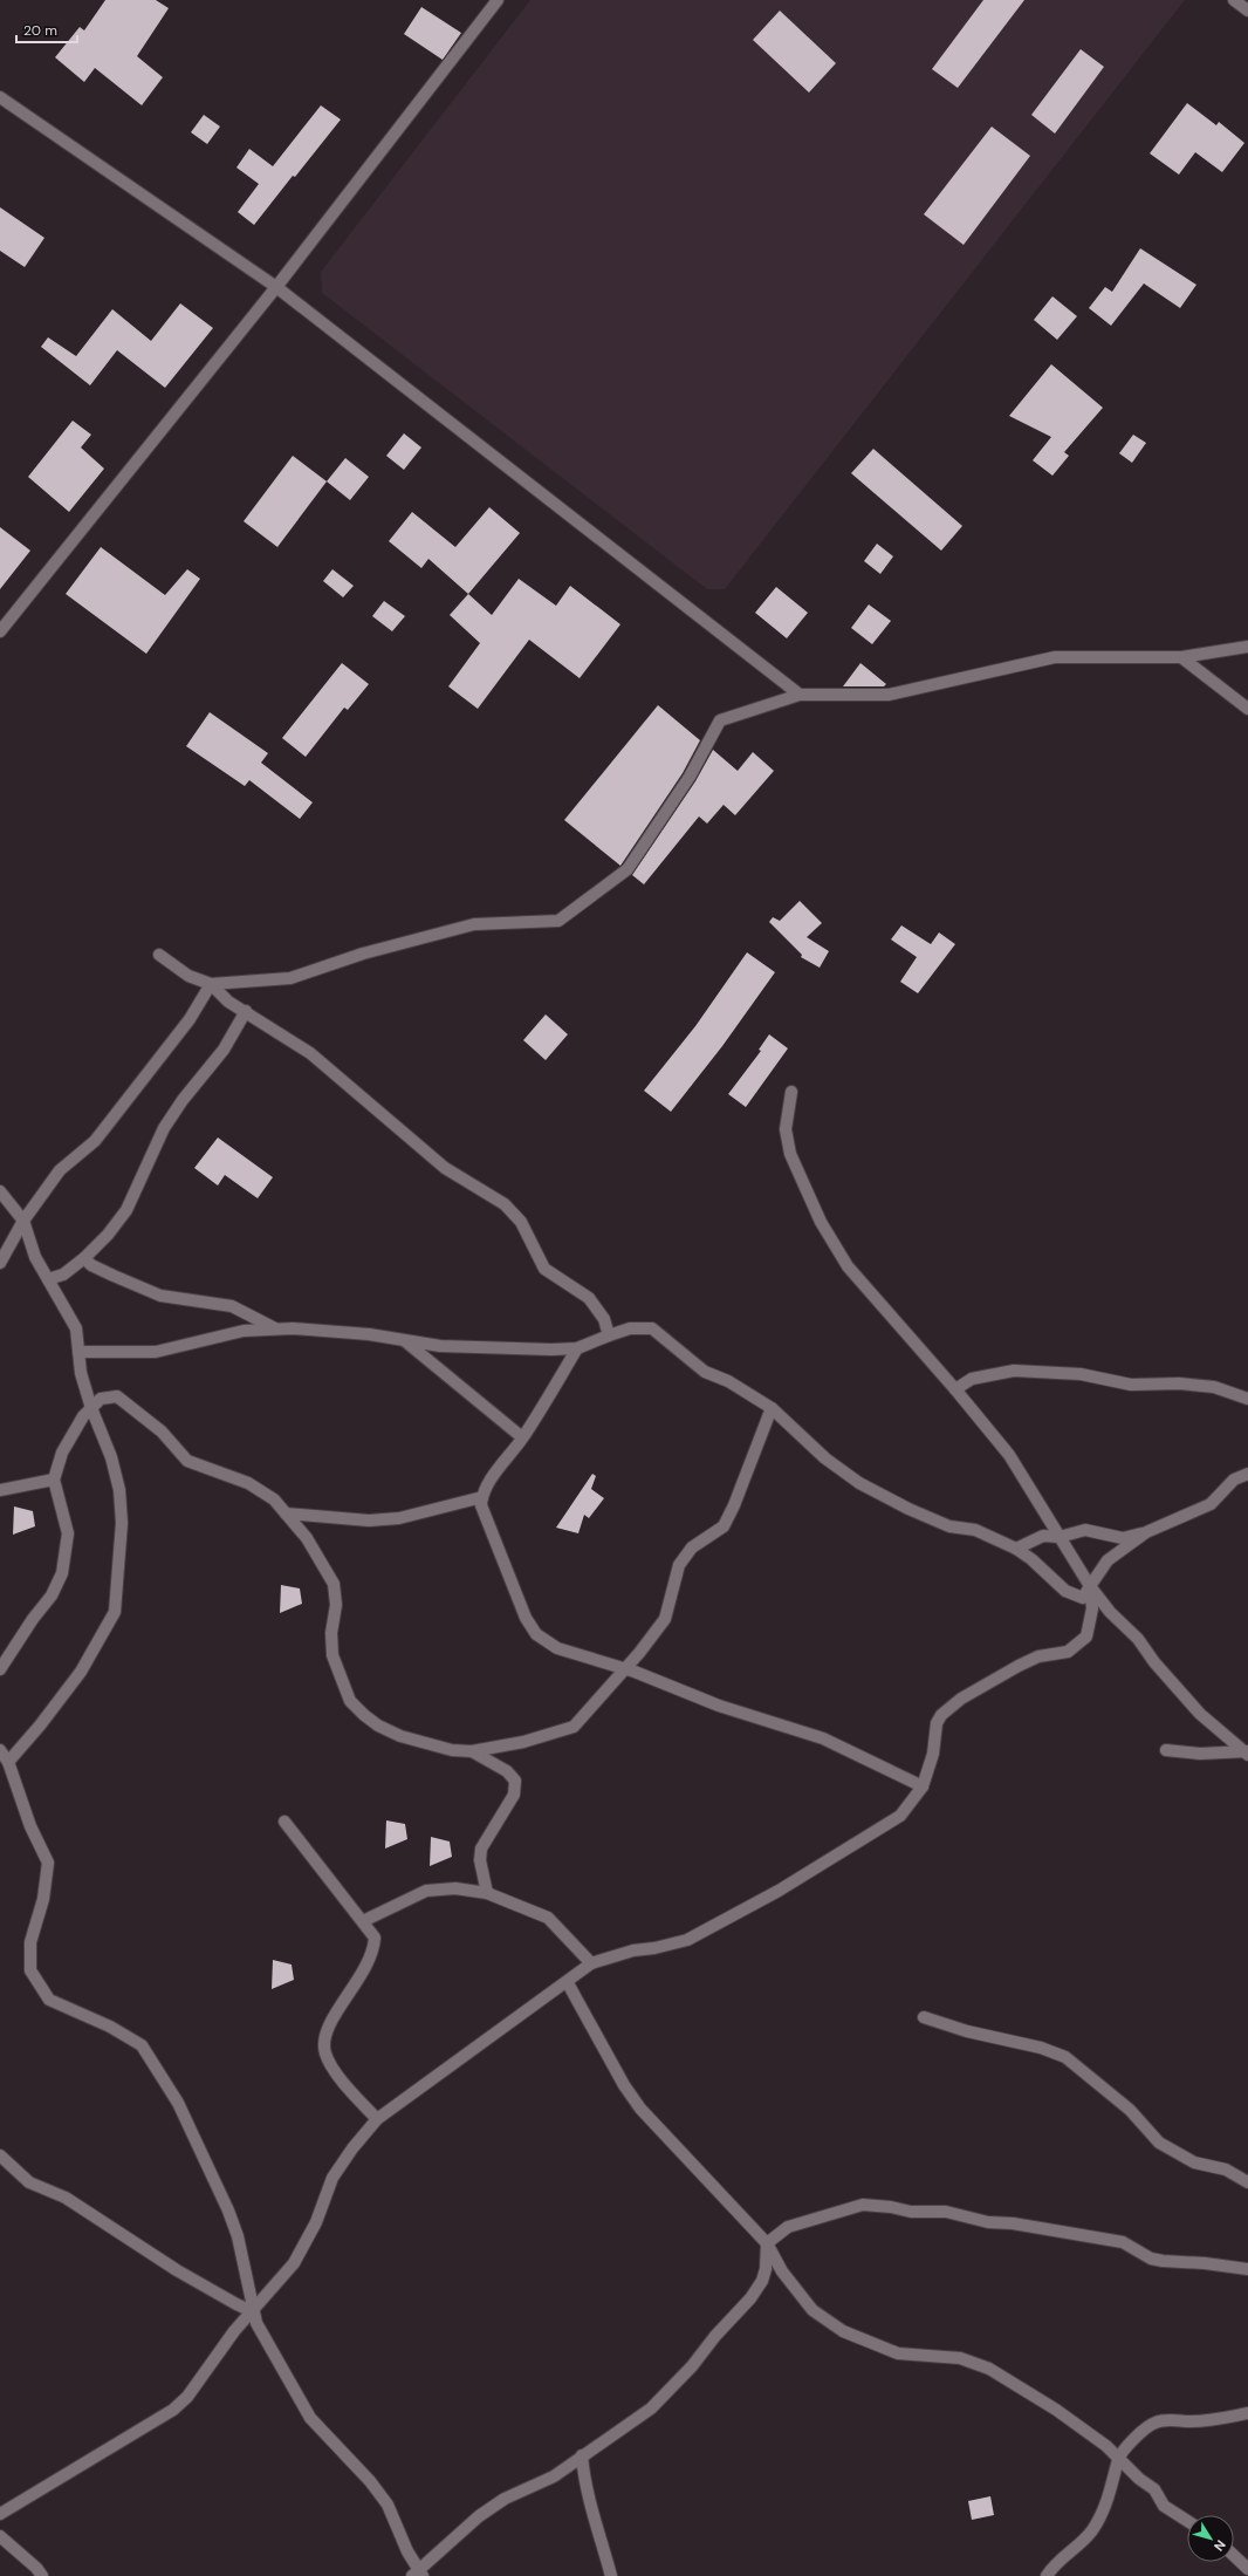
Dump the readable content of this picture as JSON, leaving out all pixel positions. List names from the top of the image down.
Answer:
{
  "scale_bar": "20 m",
  "north": "bottom right"
}
